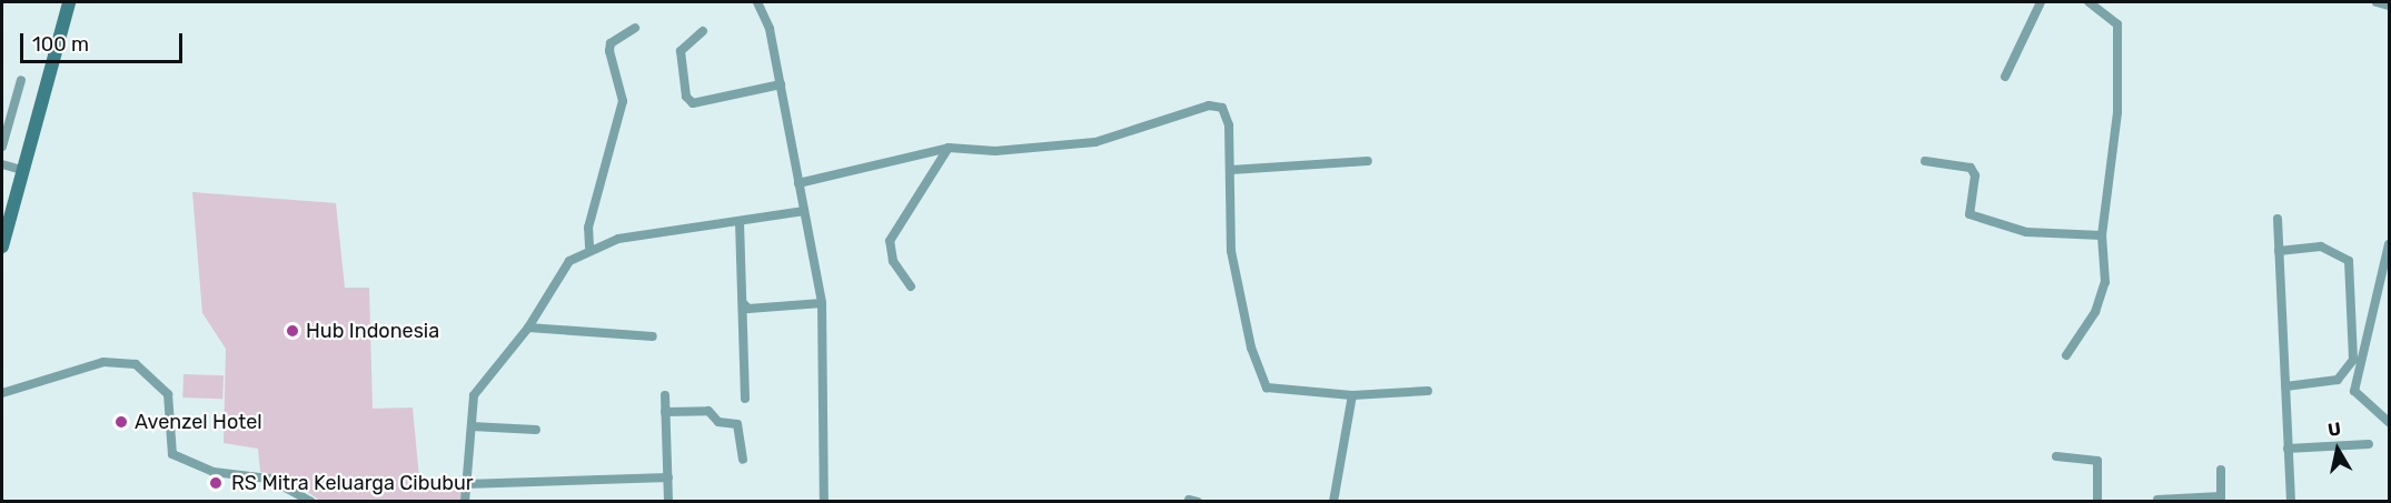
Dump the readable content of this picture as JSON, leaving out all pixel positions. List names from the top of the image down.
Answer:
{
  "places": ["Hub Indonesia", "Avenzel Hotel", "RS Mitra Keluarga Cibubur"],
  "scale_bar": "100 m",
  "north": "top"
}
